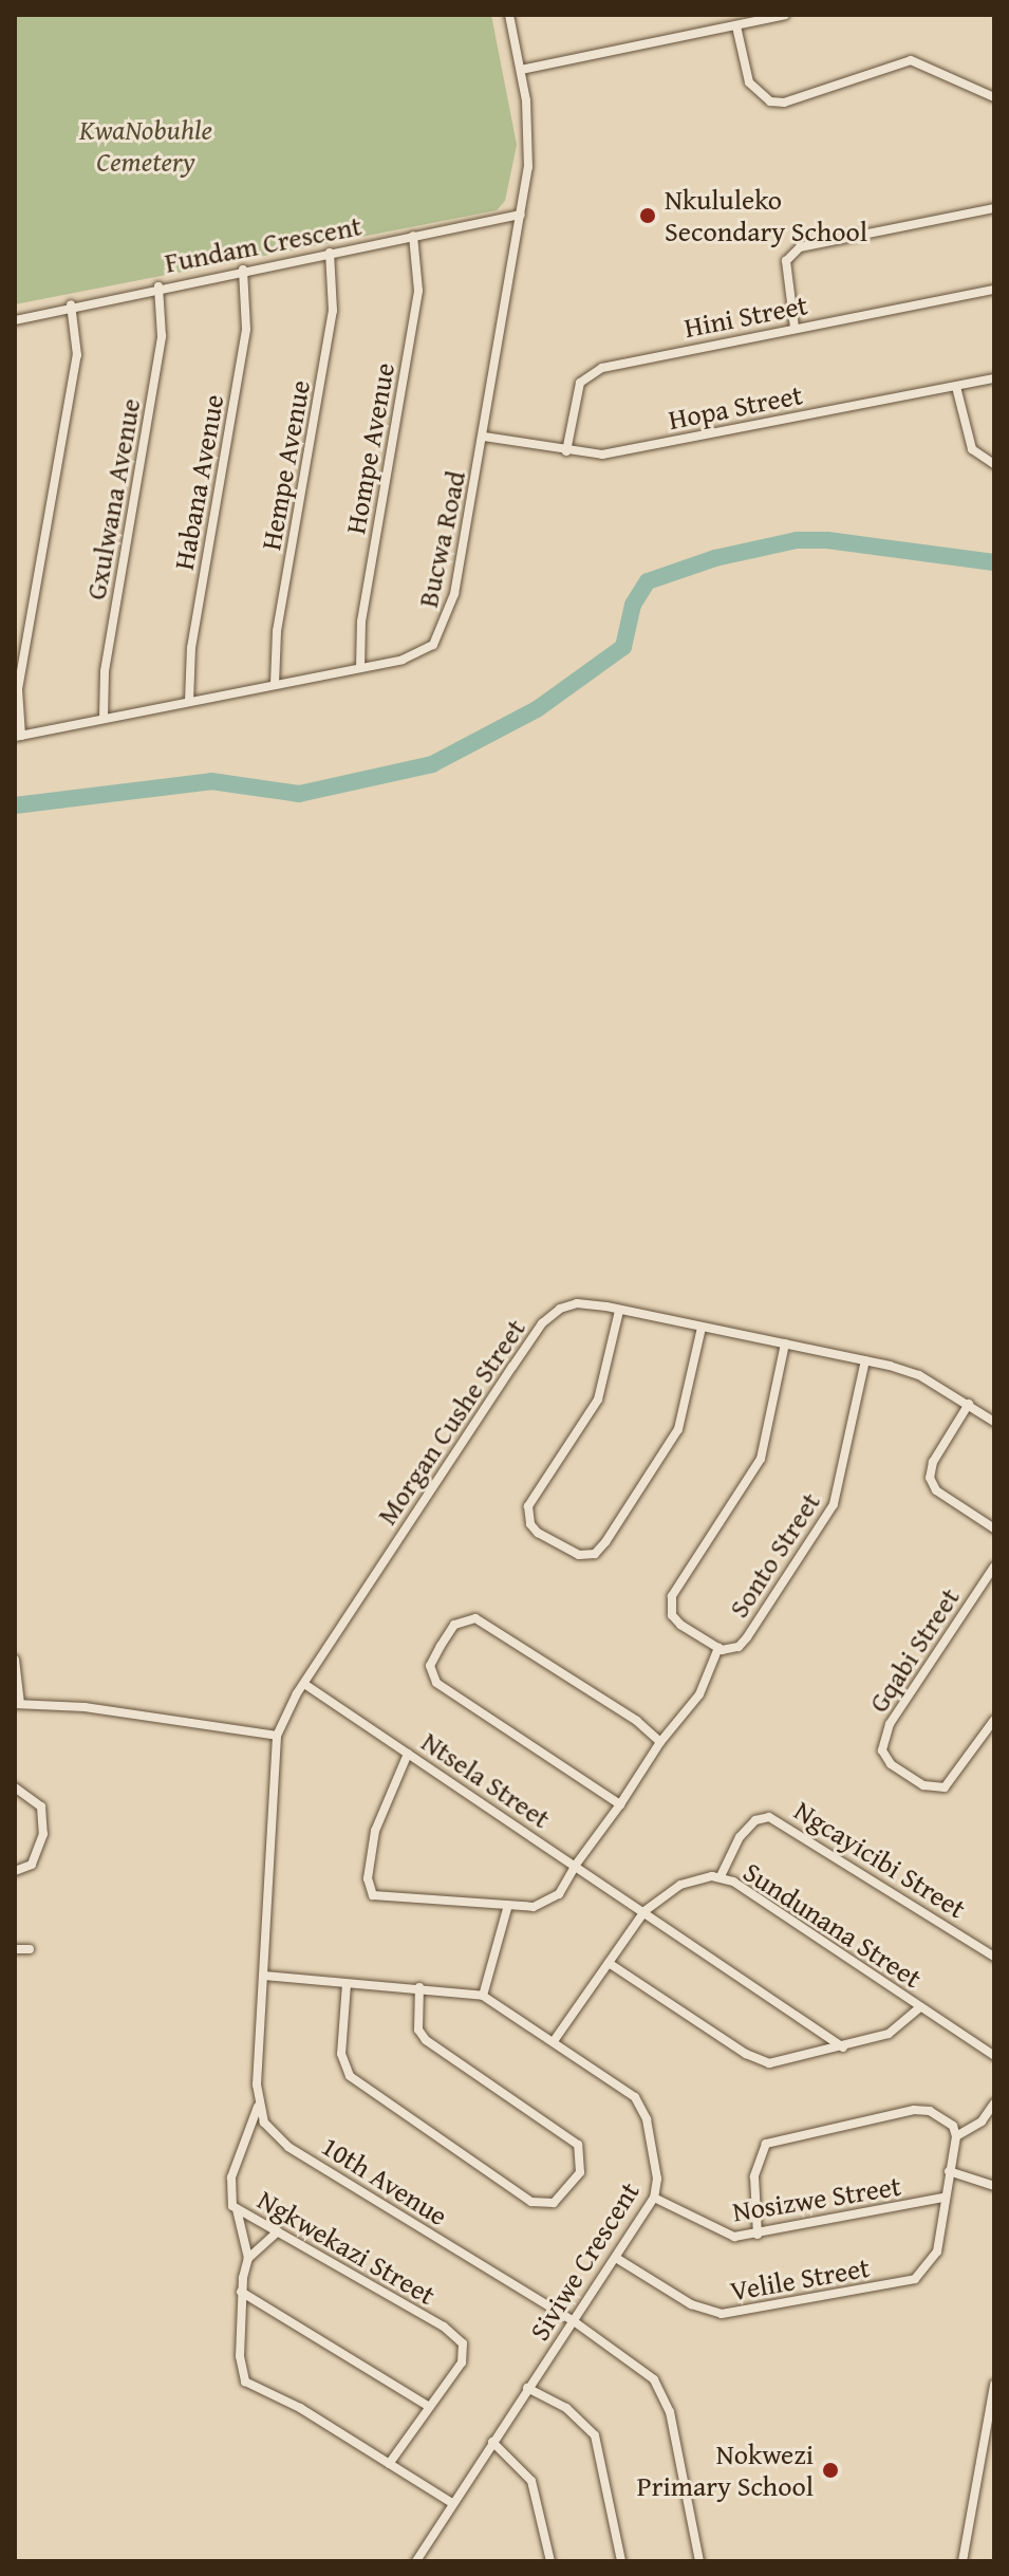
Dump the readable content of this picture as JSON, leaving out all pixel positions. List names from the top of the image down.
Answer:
{
  "streets": {
    "street": [
      "Fundam Crescent",
      "Hini Street",
      "Hopa Street",
      "Hompe Avenue",
      "Hempe Avenue",
      "Habana Avenue",
      "Gxulwana Avenue",
      "Bucwa Road",
      "Morgan Cushe Street",
      "Sonto Street",
      "Gqabi Street",
      "Ntsela Street",
      "Ngcayicibi Street",
      "Sundunana Street",
      "10th Avenue",
      "Nosizwe Street",
      "Ngkwekazi Street",
      "Siviwe Crescent",
      "Velile Street"
    ]
  },
  "crossings": [
    ["Fundam Crescent", "Hompe Avenue"],
    ["Fundam Crescent", "Hempe Avenue"],
    ["Fundam Crescent", "Habana Avenue"],
    ["Fundam Crescent", "Gxulwana Avenue"],
    ["Fundam Crescent", "Bucwa Road"],
    ["Hini Street", "Hopa Street"],
    ["Hopa Street", "Bucwa Road"],
    ["Hompe Avenue", "Bucwa Road"],
    ["Hempe Avenue", "Bucwa Road"],
    ["Habana Avenue", "Bucwa Road"],
    ["Gxulwana Avenue", "Bucwa Road"],
    ["Morgan Cushe Street", "Sonto Street"],
    ["Morgan Cushe Street", "Ntsela Street"],
    ["Ntsela Street", "Sundunana Street"],
    ["Ngcayicibi Street", "Sundunana Street"],
    ["Sundunana Street", "Siviwe Crescent"],
    ["10th Avenue", "Ngkwekazi Street"],
    ["10th Avenue", "Siviwe Crescent"],
    ["Nosizwe Street", "Siviwe Crescent"],
    ["Nosizwe Street", "Velile Street"],
    ["Siviwe Crescent", "Velile Street"]
  ],
  "parks": ["KwaNobuhle Cemetery"],
  "places": ["Nkululeko Secondary School", "Nokwezi Primary School"]
}
